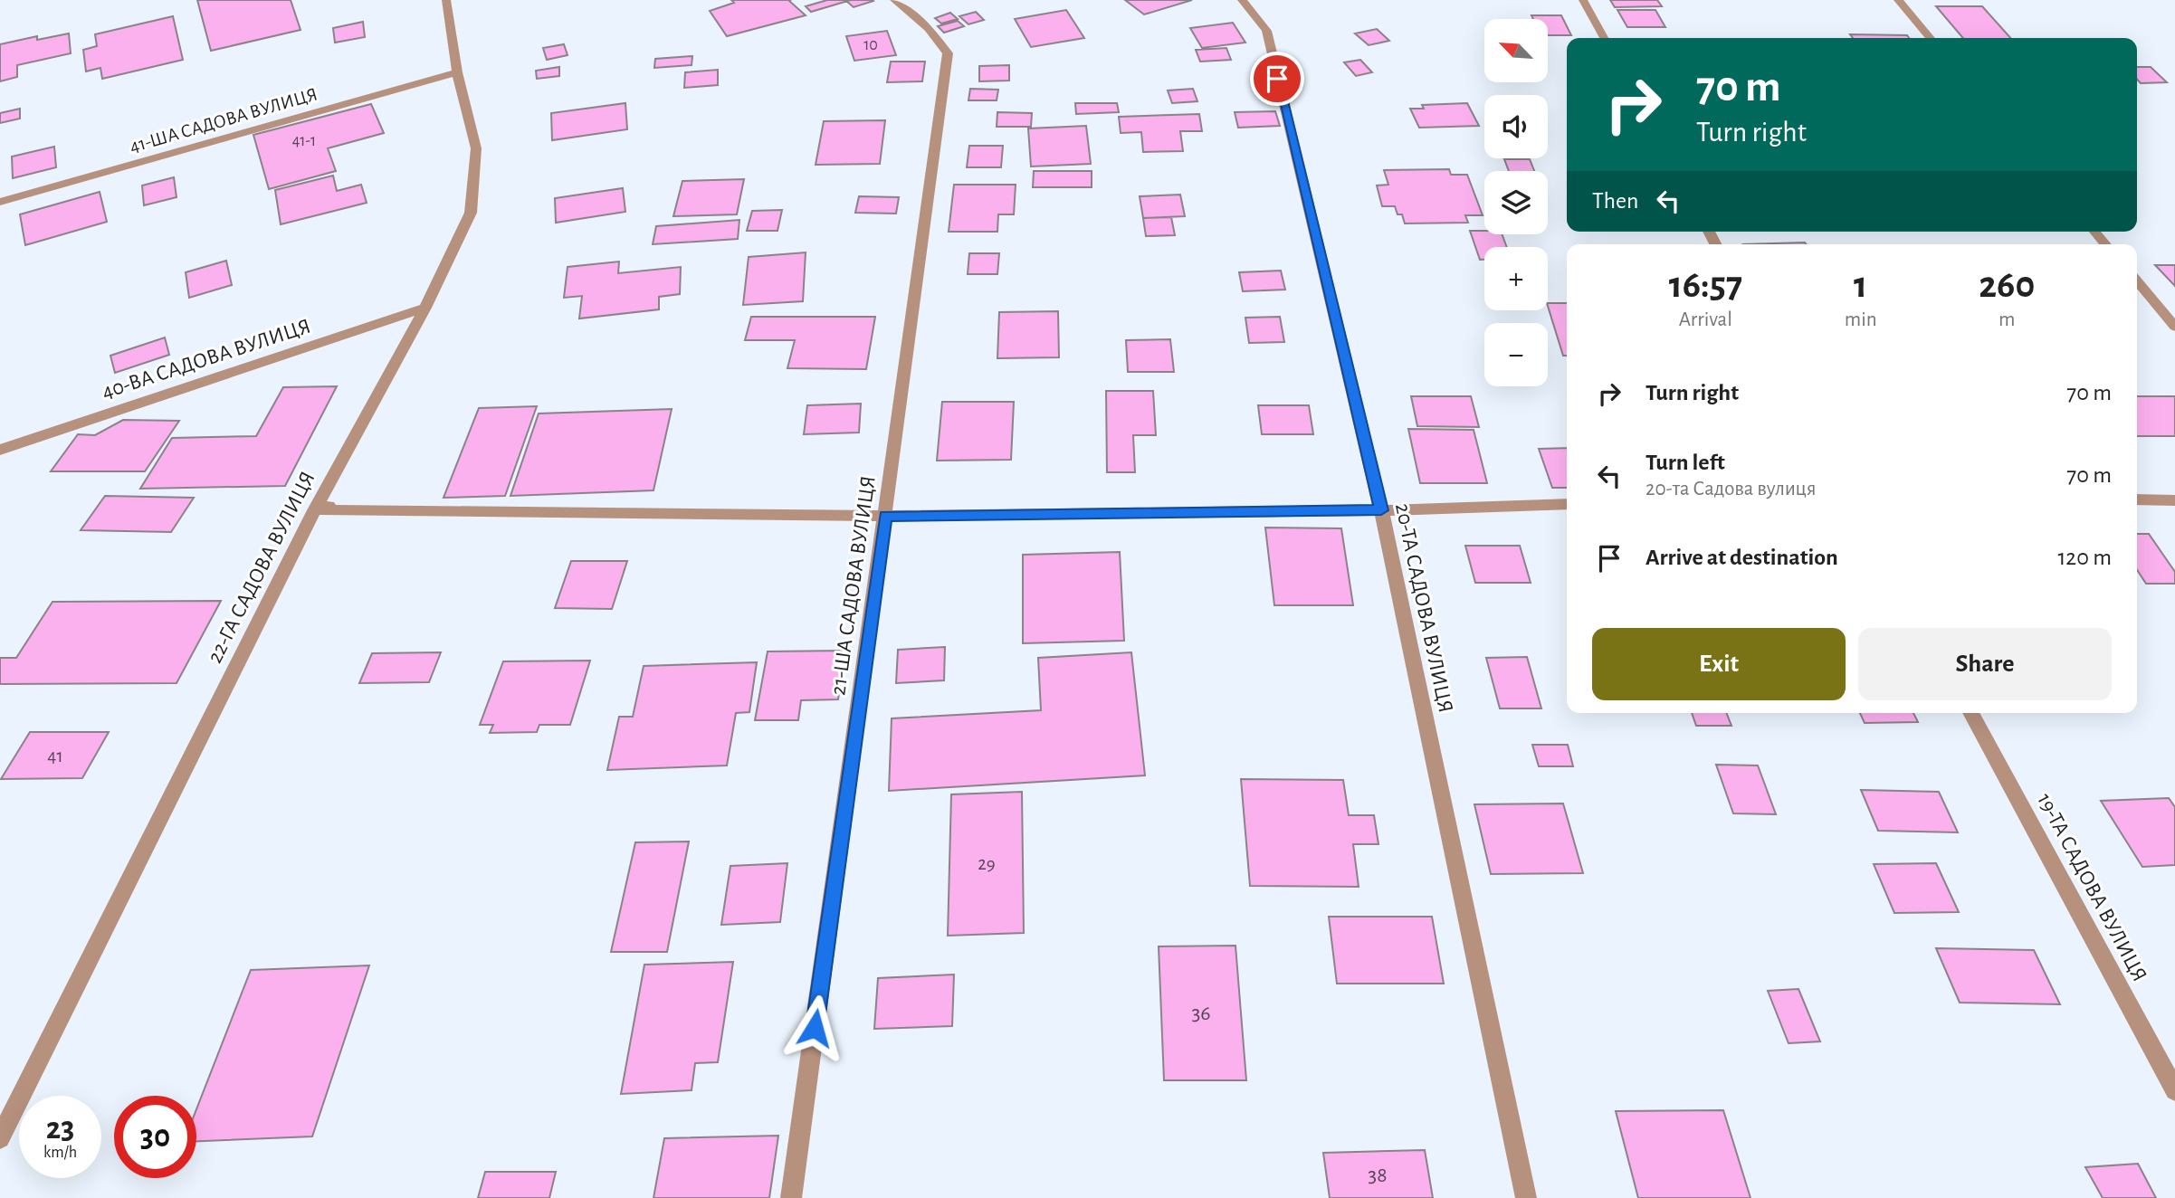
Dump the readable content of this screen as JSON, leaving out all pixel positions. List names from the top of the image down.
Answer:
{
  "streets": {
    "street": [
      "41-ША САДОВА ВУЛИЦЯ",
      "40-ВА САДОВА ВУЛИЦЯ",
      "22-ГА САДОВА ВУЛИЦЯ",
      "21-ША САДОВА ВУЛИЦЯ",
      "20-ТА САДОВА ВУЛИЦЯ",
      "19-ТА САДОВА ВУЛИЦЯ"
    ]
  },
  "crossings": [
    ["41-ША САДОВА ВУЛИЦЯ", "22-ГА САДОВА ВУЛИЦЯ"],
    ["40-ВА САДОВА ВУЛИЦЯ", "22-ГА САДОВА ВУЛИЦЯ"]
  ],
  "house_numbers": [
    "10",
    "41-1",
    "41",
    "29",
    "36",
    "38"
  ],
  "north": "top left",
  "page": {
    "map_buttons": ["+", "−"],
    "turn": ["70 m", "Turn right"],
    "then": "Then",
    "eta": [
      "16:57",
      "Arrival",
      "1",
      "min",
      "260",
      "m"
    ],
    "list": [
      {
        "name": "Turn right",
        "value": "70 m"
      },
      {
        "name": "Turn left",
        "note": "20-та Садова вулиця",
        "value": "70 m"
      },
      {
        "name": "Arrive at destination",
        "value": "120 m"
      }
    ],
    "buttons": ["Exit", "Share"],
    "speed": "23 km/h",
    "limit": "30"
  }
}
